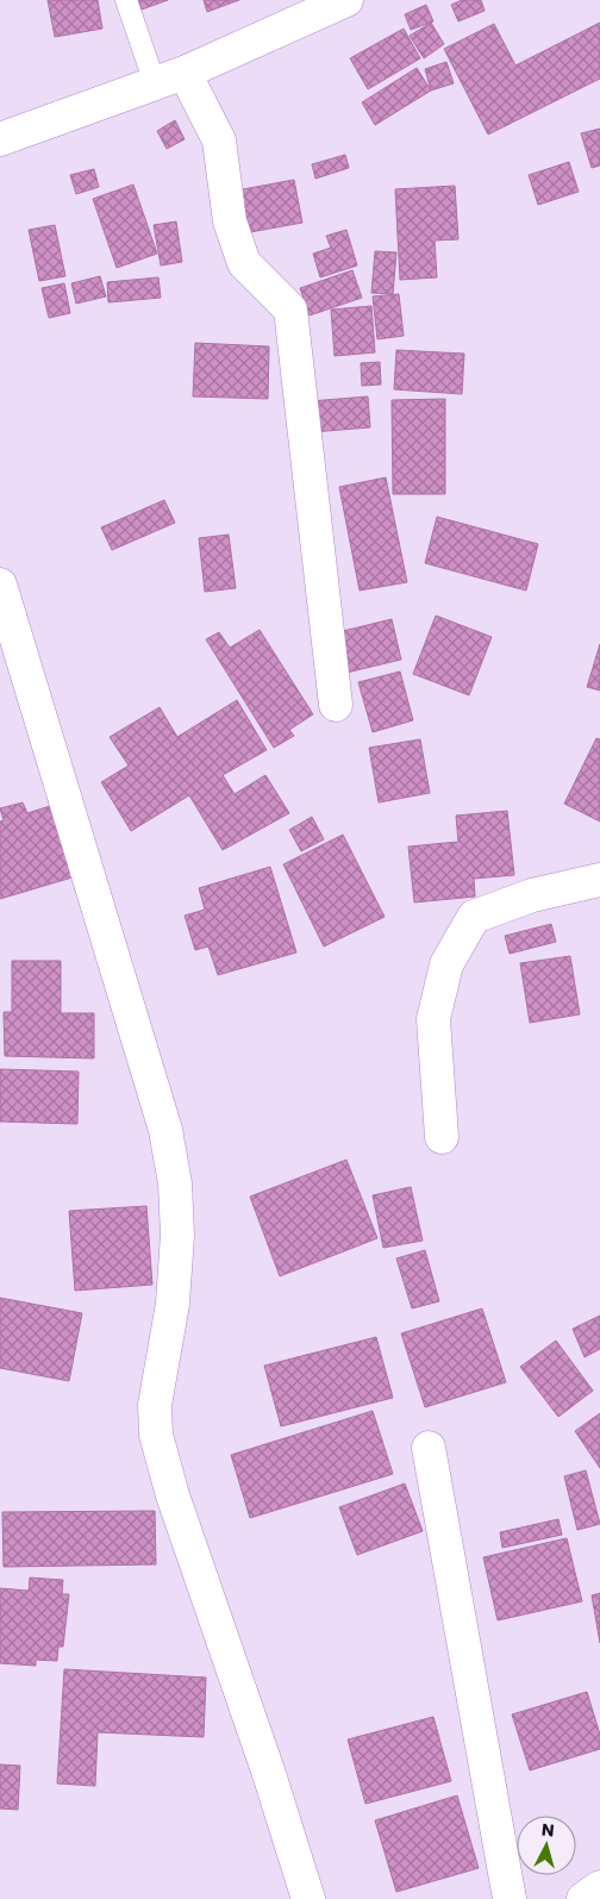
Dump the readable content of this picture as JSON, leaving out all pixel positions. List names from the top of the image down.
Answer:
{
  "north": "top"
}
